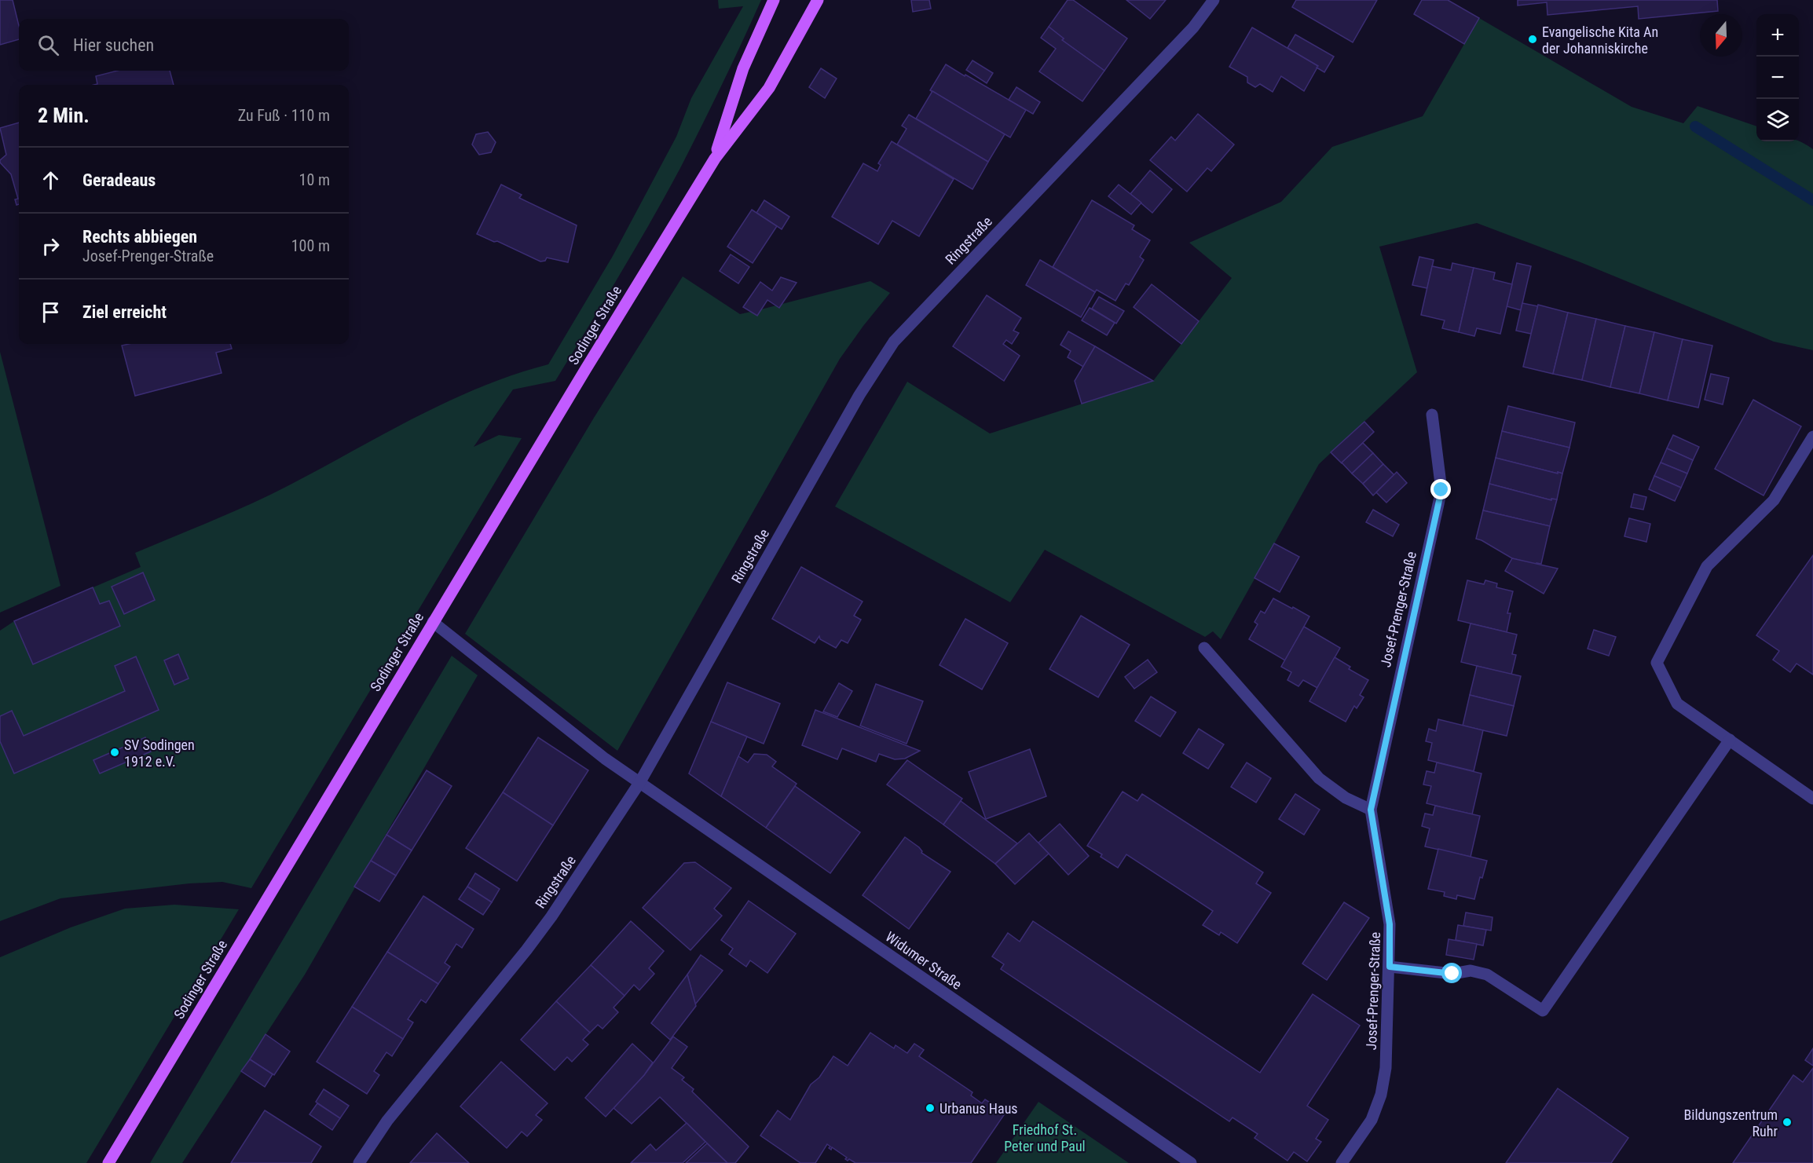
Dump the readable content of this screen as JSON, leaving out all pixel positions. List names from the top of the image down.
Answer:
{
  "streets": {
    "main road": ["Sodinger Straße"],
    "street": ["Ringstraße", "Josef-Prenger-Straße", "Widumer Straße"]
  },
  "crossings": [
    ["Ringstraße", "Widumer Straße"],
    ["Sodinger Straße", "Widumer Straße"]
  ],
  "parks": ["Friedhof St. Peter und Paul"],
  "places": [
    "Evangelische Kita An der Johanniskirche",
    "SV Sodingen 1912 e.V.",
    "Urbanus Haus",
    "Bildungszentrum Ruhr"
  ],
  "north": "bottom",
  "page": {
    "map_buttons": ["+", "−"],
    "search": "Hier suchen",
    "heading": ["2 Min.", "Zu Fuß · 110 m"],
    "list": [
      ["Geradeaus", "10 m"],
      ["Rechts abbiegen", "Josef-Prenger-Straße", "100 m"],
      "Ziel erreicht"
    ]
  }
}
